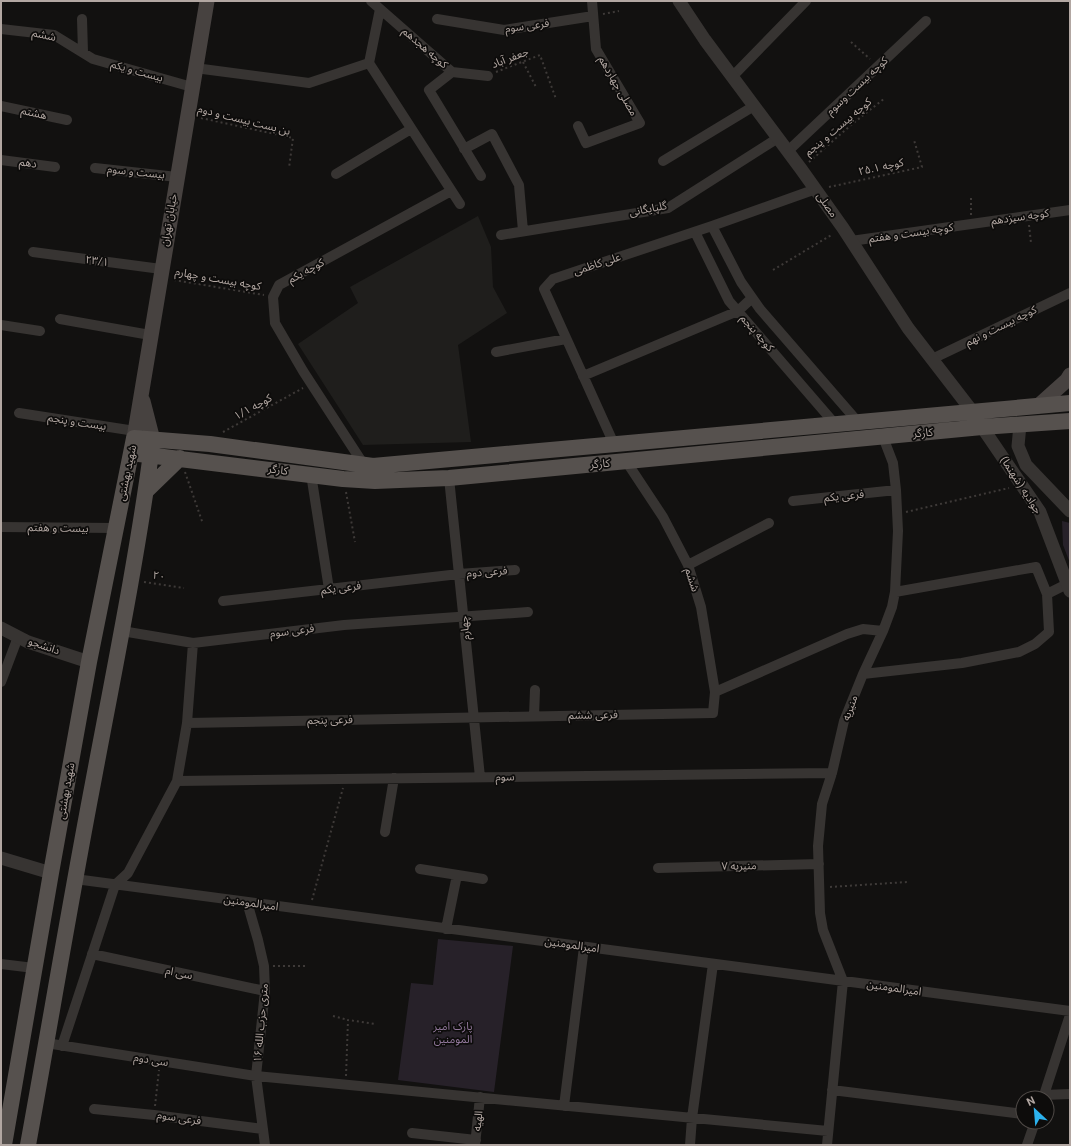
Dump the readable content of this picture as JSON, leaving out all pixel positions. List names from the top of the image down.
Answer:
{
  "streets": {
    "main road": ["خیابان تهران", "کارگر", "شهید بهشتی"],
    "street": [
      "فرعی سوم",
      "ششم",
      "کوچه هجدهم",
      "بیست و یکم",
      "مصلی چهاردهم",
      "کوچه بیست وسوم",
      "هشتم",
      "دهم",
      "بیست و سوم",
      "مصلی",
      "گلپایگانی",
      "کوچه سیزدهم",
      "کوچه بیست و هفتم",
      "۲۳/۱",
      "علی کاظمی",
      "کوچه یکم",
      "کوچه بیست و نهم",
      "کوچه پنجم",
      "بیست و پنجم",
      "جوادیه (شهنما)",
      "فرعی یکم",
      "بیست و هفتم",
      "فرعی دوم",
      "چهارم",
      "دانشجو",
      "منیریه",
      "فرعی ششم",
      "فرعی پنجم",
      "سوم",
      "منیریه ۷",
      "امیرالمومنین",
      "سی ام",
      "۱۶ متری حزب الله",
      "سی دوم",
      "الهیه"
    ],
    "path": [
      "جعفر آباد",
      "بن بست بیست و دوم",
      "کوچه بیست و پنجم",
      "کوچه ۲۵.۱",
      "کوچه بیست و چهارم",
      "کوچه ۱/۱",
      "۲۰"
    ]
  },
  "crossings": [
    ["فرعی سوم", "مصلی چهاردهم"],
    ["فرعی سوم", "شهید بهشتی"],
    ["فرعی سوم", "چهارم"],
    ["فرعی سوم", "۱۶ متری حزب الله"],
    ["ششم", "بیست و یکم"],
    ["ششم", "کارگر"],
    ["ششم", "فرعی ششم"],
    ["کوچه هجدهم", "جعفر آباد"],
    ["بیست و یکم", "خیابان تهران"],
    ["کوچه بیست وسوم", "مصلی"],
    ["بن بست بیست و دوم", "خیابان تهران"],
    ["کوچه بیست و پنجم", "مصلی"],
    ["کوچه ۲۵.۱", "مصلی"],
    ["کوچه ۲۵.۱", "علی کاظمی"],
    ["بیست و سوم", "خیابان تهران"],
    ["مصلی", "گلپایگانی"],
    ["مصلی", "کوچه بیست و هفتم"],
    ["مصلی", "علی کاظمی"],
    ["مصلی", "کوچه بیست و نهم"],
    ["مصلی", "کارگر"],
    ["کوچه سیزدهم", "کوچه بیست و هفتم"],
    ["خیابان تهران", "۲۳/۱"],
    ["خیابان تهران", "کوچه بیست و چهارم"],
    ["خیابان تهران", "بیست و پنجم"],
    ["خیابان تهران", "کارگر"],
    ["خیابان تهران", "شهید بهشتی"],
    ["۲۳/۱", "کوچه بیست و چهارم"],
    ["علی کاظمی", "کوچه پنجم"],
    ["علی کاظمی", "کارگر"],
    ["کوچه یکم", "کوچه بیست و چهارم"],
    ["کوچه پنجم", "کارگر"],
    ["بیست و پنجم", "کارگر"],
    ["بیست و پنجم", "شهید بهشتی"],
    ["کارگر", "شهید بهشتی"],
    ["کارگر", "جوادیه (شهنما)"],
    ["کارگر", "چهارم"],
    ["کارگر", "منیریه"],
    ["شهید بهشتی", "بیست و هفتم"],
    ["شهید بهشتی", "۲۰"],
    ["شهید بهشتی", "دانشجو"],
    ["شهید بهشتی", "امیرالمومنین"],
    ["شهید بهشتی", "سی دوم"],
    ["فرعی یکم", "فرعی دوم"],
    ["فرعی یکم", "چهارم"],
    ["فرعی یکم", "منیریه"],
    ["فرعی دوم", "چهارم"],
    ["چهارم", "فرعی ششم"],
    ["چهارم", "فرعی پنجم"],
    ["چهارم", "سوم"],
    ["منیریه", "سوم"],
    ["منیریه", "منیریه ۷"],
    ["منیریه", "امیرالمومنین"],
    ["فرعی ششم", "فرعی پنجم"],
    ["امیرالمومنین", "۱۶ متری حزب الله"],
    ["سی ام", "۱۶ متری حزب الله"],
    ["۱۶ متری حزب الله", "سی دوم"],
    ["سی دوم", "الهیه"]
  ],
  "parks": ["پارک امیر المومنین"],
  "north": "top left"
}
